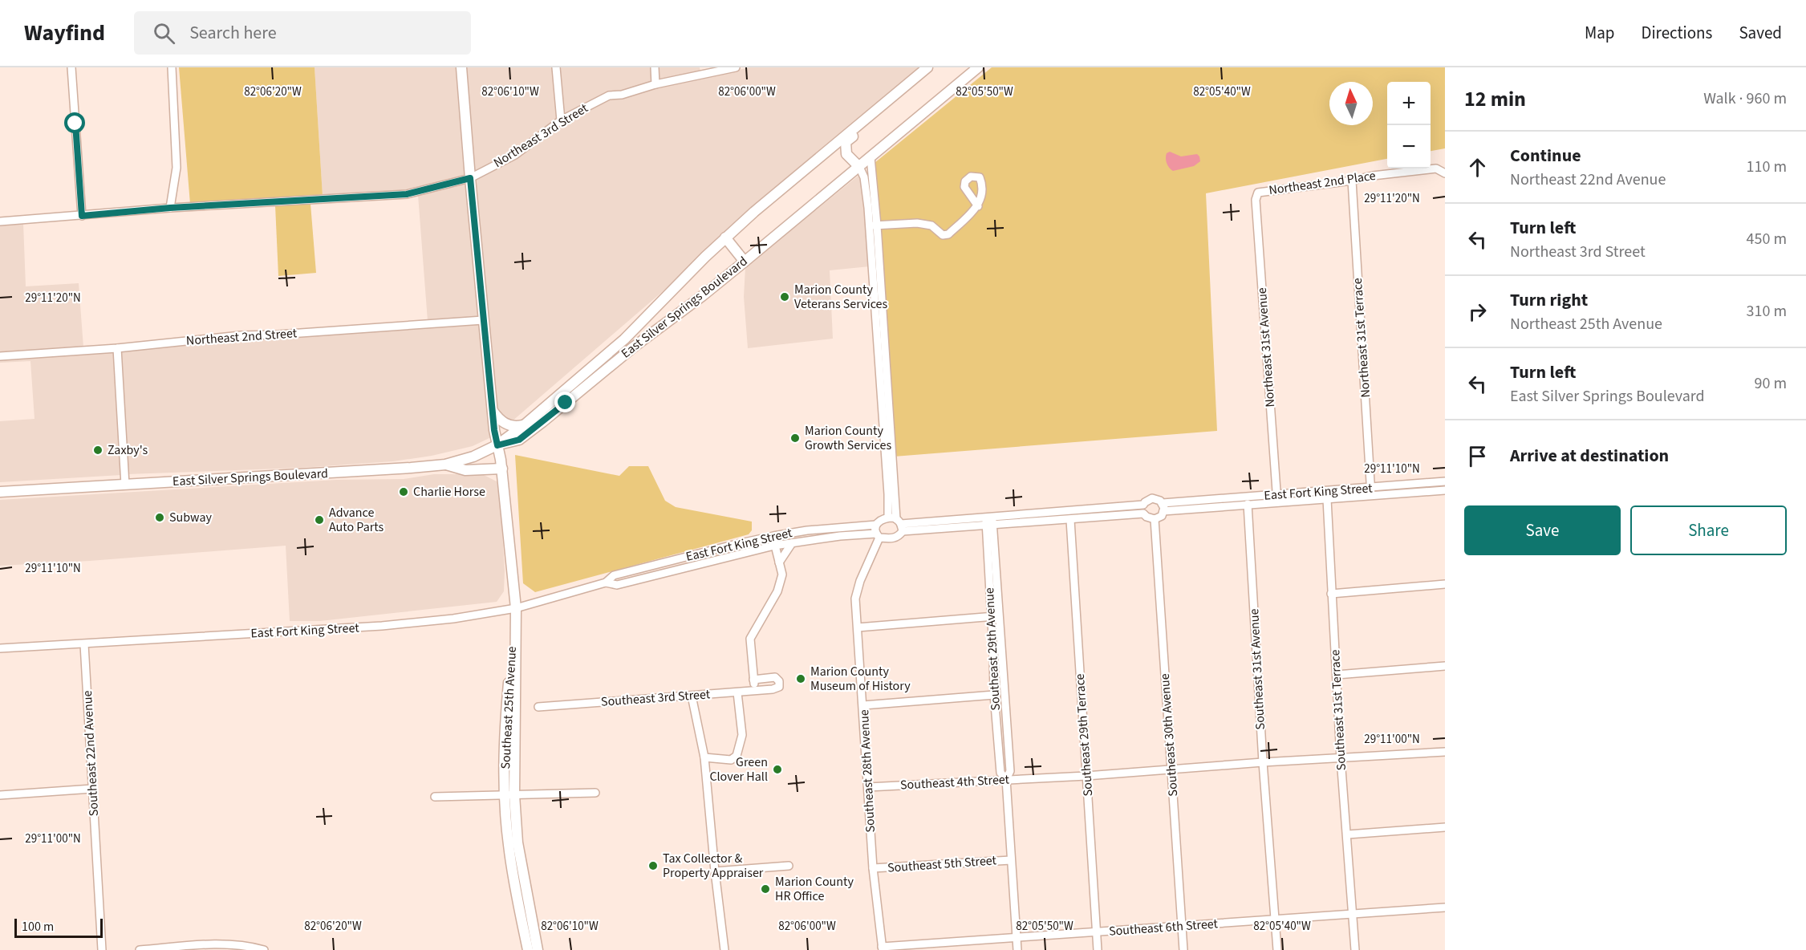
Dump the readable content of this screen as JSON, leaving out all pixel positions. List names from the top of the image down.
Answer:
{
  "streets": {
    "main road": ["East Silver Springs Boulevard", "Southeast 25th Avenue"],
    "street": [
      "Northeast 3rd Street",
      "Northeast 2nd Place",
      "Northeast 2nd Street",
      "Northeast 31st Terrace",
      "Northeast 31st Avenue",
      "East Fort King Street",
      "Southeast 29th Avenue",
      "Southeast 31st Avenue",
      "Southeast 3rd Street",
      "Southeast 31st Terrace",
      "Southeast 29th Terrace",
      "Southeast 30th Avenue",
      "Southeast 22nd Avenue",
      "Southeast 28th Avenue",
      "Southeast 4th Street",
      "Southeast 5th Street",
      "Southeast 6th Street"
    ]
  },
  "crossings": [
    ["Northeast 3rd Street", "Southeast 25th Avenue"],
    ["Northeast 2nd Place", "Northeast 31st Terrace"],
    ["Northeast 2nd Place", "Northeast 31st Avenue"],
    ["East Silver Springs Boulevard", "Southeast 25th Avenue"],
    ["Northeast 2nd Street", "Southeast 25th Avenue"],
    ["Northeast 31st Terrace", "East Fort King Street"],
    ["Northeast 31st Avenue", "East Fort King Street"],
    ["East Fort King Street", "Southeast 29th Avenue"],
    ["East Fort King Street", "Southeast 31st Avenue"],
    ["East Fort King Street", "Southeast 25th Avenue"],
    ["East Fort King Street", "Southeast 31st Terrace"],
    ["East Fort King Street", "Southeast 30th Avenue"],
    ["East Fort King Street", "Southeast 22nd Avenue"],
    ["East Fort King Street", "Southeast 28th Avenue"],
    ["Southeast 29th Avenue", "Southeast 4th Street"],
    ["Southeast 29th Avenue", "Southeast 5th Street"],
    ["Southeast 29th Avenue", "Southeast 6th Street"],
    ["Southeast 31st Avenue", "Southeast 4th Street"],
    ["Southeast 31st Avenue", "Southeast 6th Street"],
    ["Southeast 31st Terrace", "Southeast 4th Street"],
    ["Southeast 31st Terrace", "Southeast 6th Street"],
    ["Southeast 29th Terrace", "Southeast 4th Street"],
    ["Southeast 29th Terrace", "Southeast 6th Street"],
    ["Southeast 30th Avenue", "Southeast 4th Street"],
    ["Southeast 30th Avenue", "Southeast 6th Street"],
    ["Southeast 28th Avenue", "Southeast 4th Street"],
    ["Southeast 28th Avenue", "Southeast 5th Street"],
    ["Southeast 28th Avenue", "Southeast 6th Street"]
  ],
  "places": [
    "Marion County Veterans Services",
    "Marion County Growth Services",
    "Zaxby's",
    "Charlie Horse",
    "Subway",
    "Advance Auto Parts",
    "Marion County Museum of History",
    "Green Clover Hall",
    "Tax Collector & Property Appraiser",
    "Marion County HR Office"
  ],
  "scale_bar": "100 m",
  "north": "top",
  "page": {
    "header": "Wayfind",
    "search": "Search here",
    "nav": ["Map", "Directions", "Saved"],
    "heading": ["12 min", "Walk · 960 m"],
    "map_buttons": ["+", "−"],
    "list": [
      ["Continue", "Northeast 22nd Avenue", "110 m"],
      ["Turn left", "Northeast 3rd Street", "450 m"],
      ["Turn right", "Northeast 25th Avenue", "310 m"],
      ["Turn left", "East Silver Springs Boulevard", "90 m"],
      "Arrive at destination"
    ],
    "buttons": ["Save", "Share"],
    "scale": "100 m"
  },
  "coordinates": [
    "82°06'20\"W",
    "82°06'10\"W",
    "82°06'00\"W",
    "82°05'50\"W",
    "82°05'40\"W",
    "29°11'20\"N",
    "29°11'10\"N",
    "29°11'00\"N"
  ]
}
